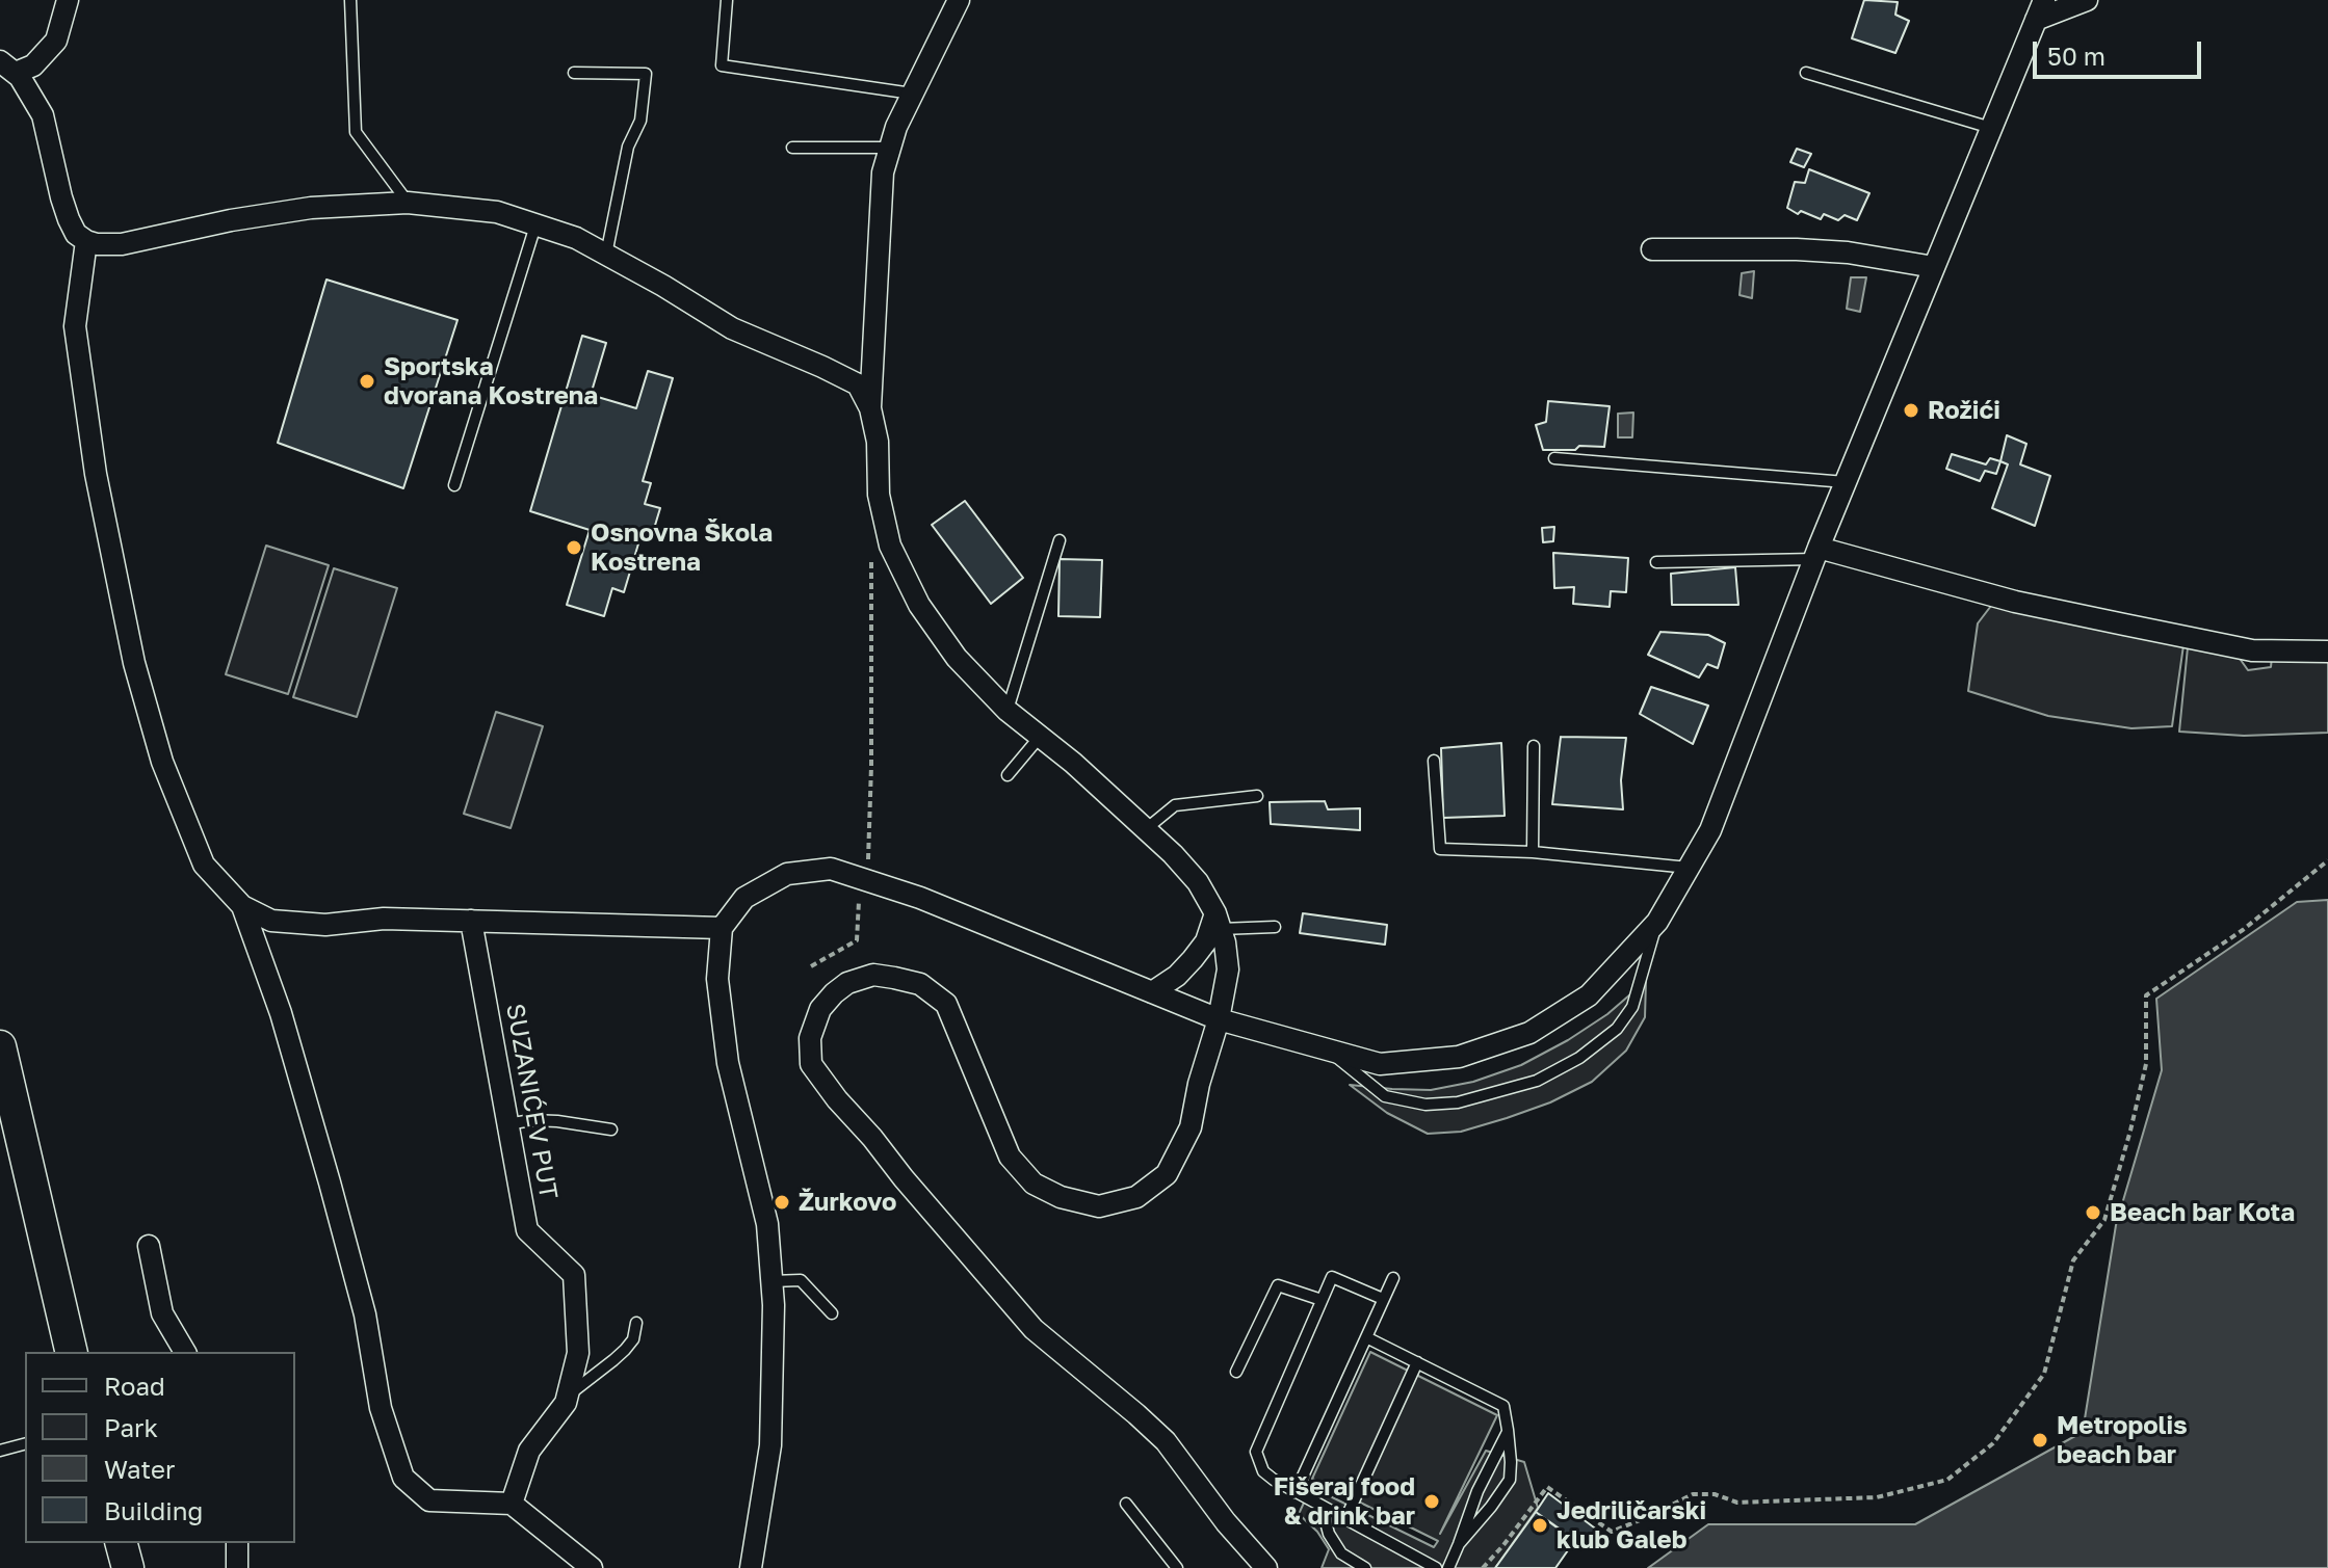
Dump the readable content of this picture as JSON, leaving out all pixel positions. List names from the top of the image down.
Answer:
{
  "streets": {
    "street": ["SUZANIĆEV PUT"]
  },
  "places": [
    "Sportska dvorana Kostrena",
    "Rožići",
    "Osnovna Škola Kostrena",
    "Žurkovo",
    "Beach bar Kota",
    "Metropolis beach bar",
    "Fišeraj food & drink bar",
    "Jedriličarski klub Galeb"
  ],
  "legend": [
    "Road",
    "Park",
    "Water",
    "Building"
  ],
  "scale_bar": "50 m"
}
